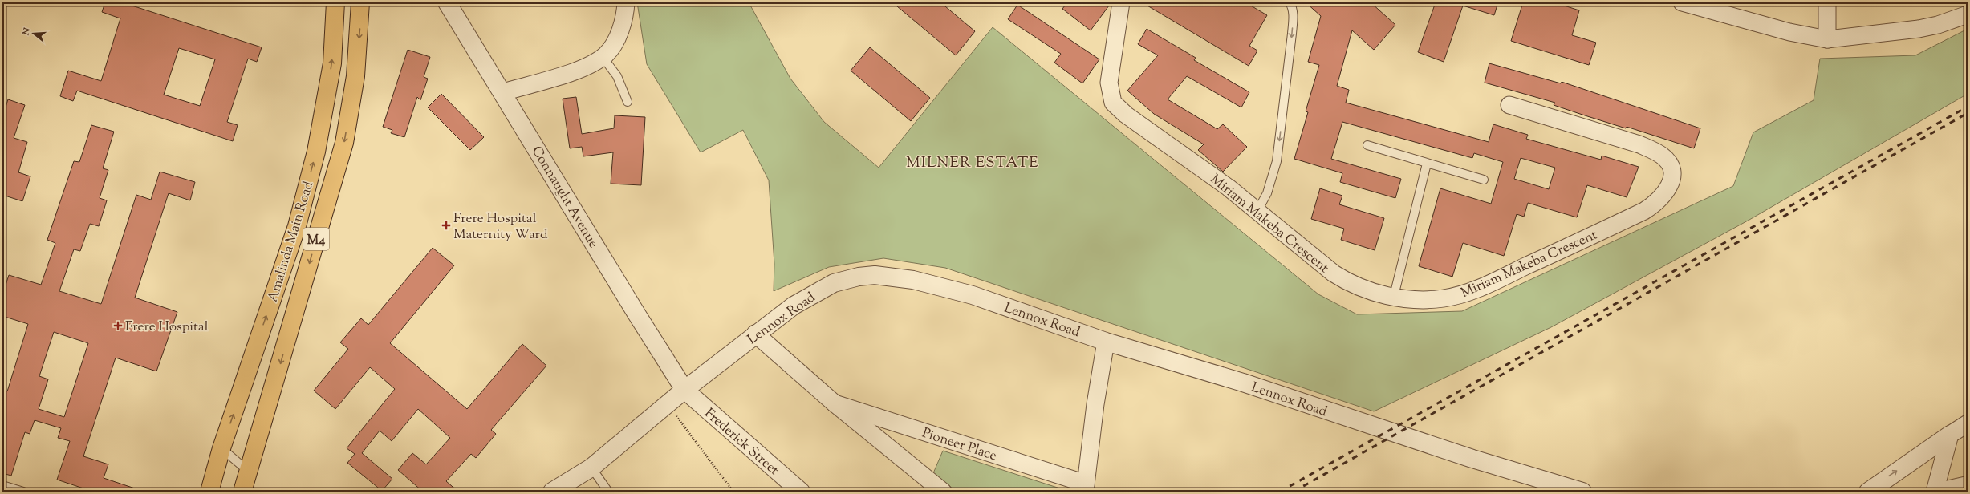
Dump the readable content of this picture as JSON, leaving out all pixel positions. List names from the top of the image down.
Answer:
{
  "streets": {
    "main road": ["M4", "Amalinda Main Road"],
    "street": [
      "Connaught Avenue",
      "Miriam Makeba Crescent",
      "Lennox Road",
      "Frederick Street",
      "Pioneer Place"
    ]
  },
  "crossings": [
    ["Connaught Avenue", "Lennox Road"],
    ["Connaught Avenue", "Frederick Street"],
    ["Lennox Road", "Frederick Street"],
    ["Lennox Road", "Pioneer Place"]
  ],
  "districts": ["MILNER ESTATE"],
  "places": {
    "health": ["Frere Hospital Maternity Ward", "Frere Hospital"]
  },
  "north": "left"
}
